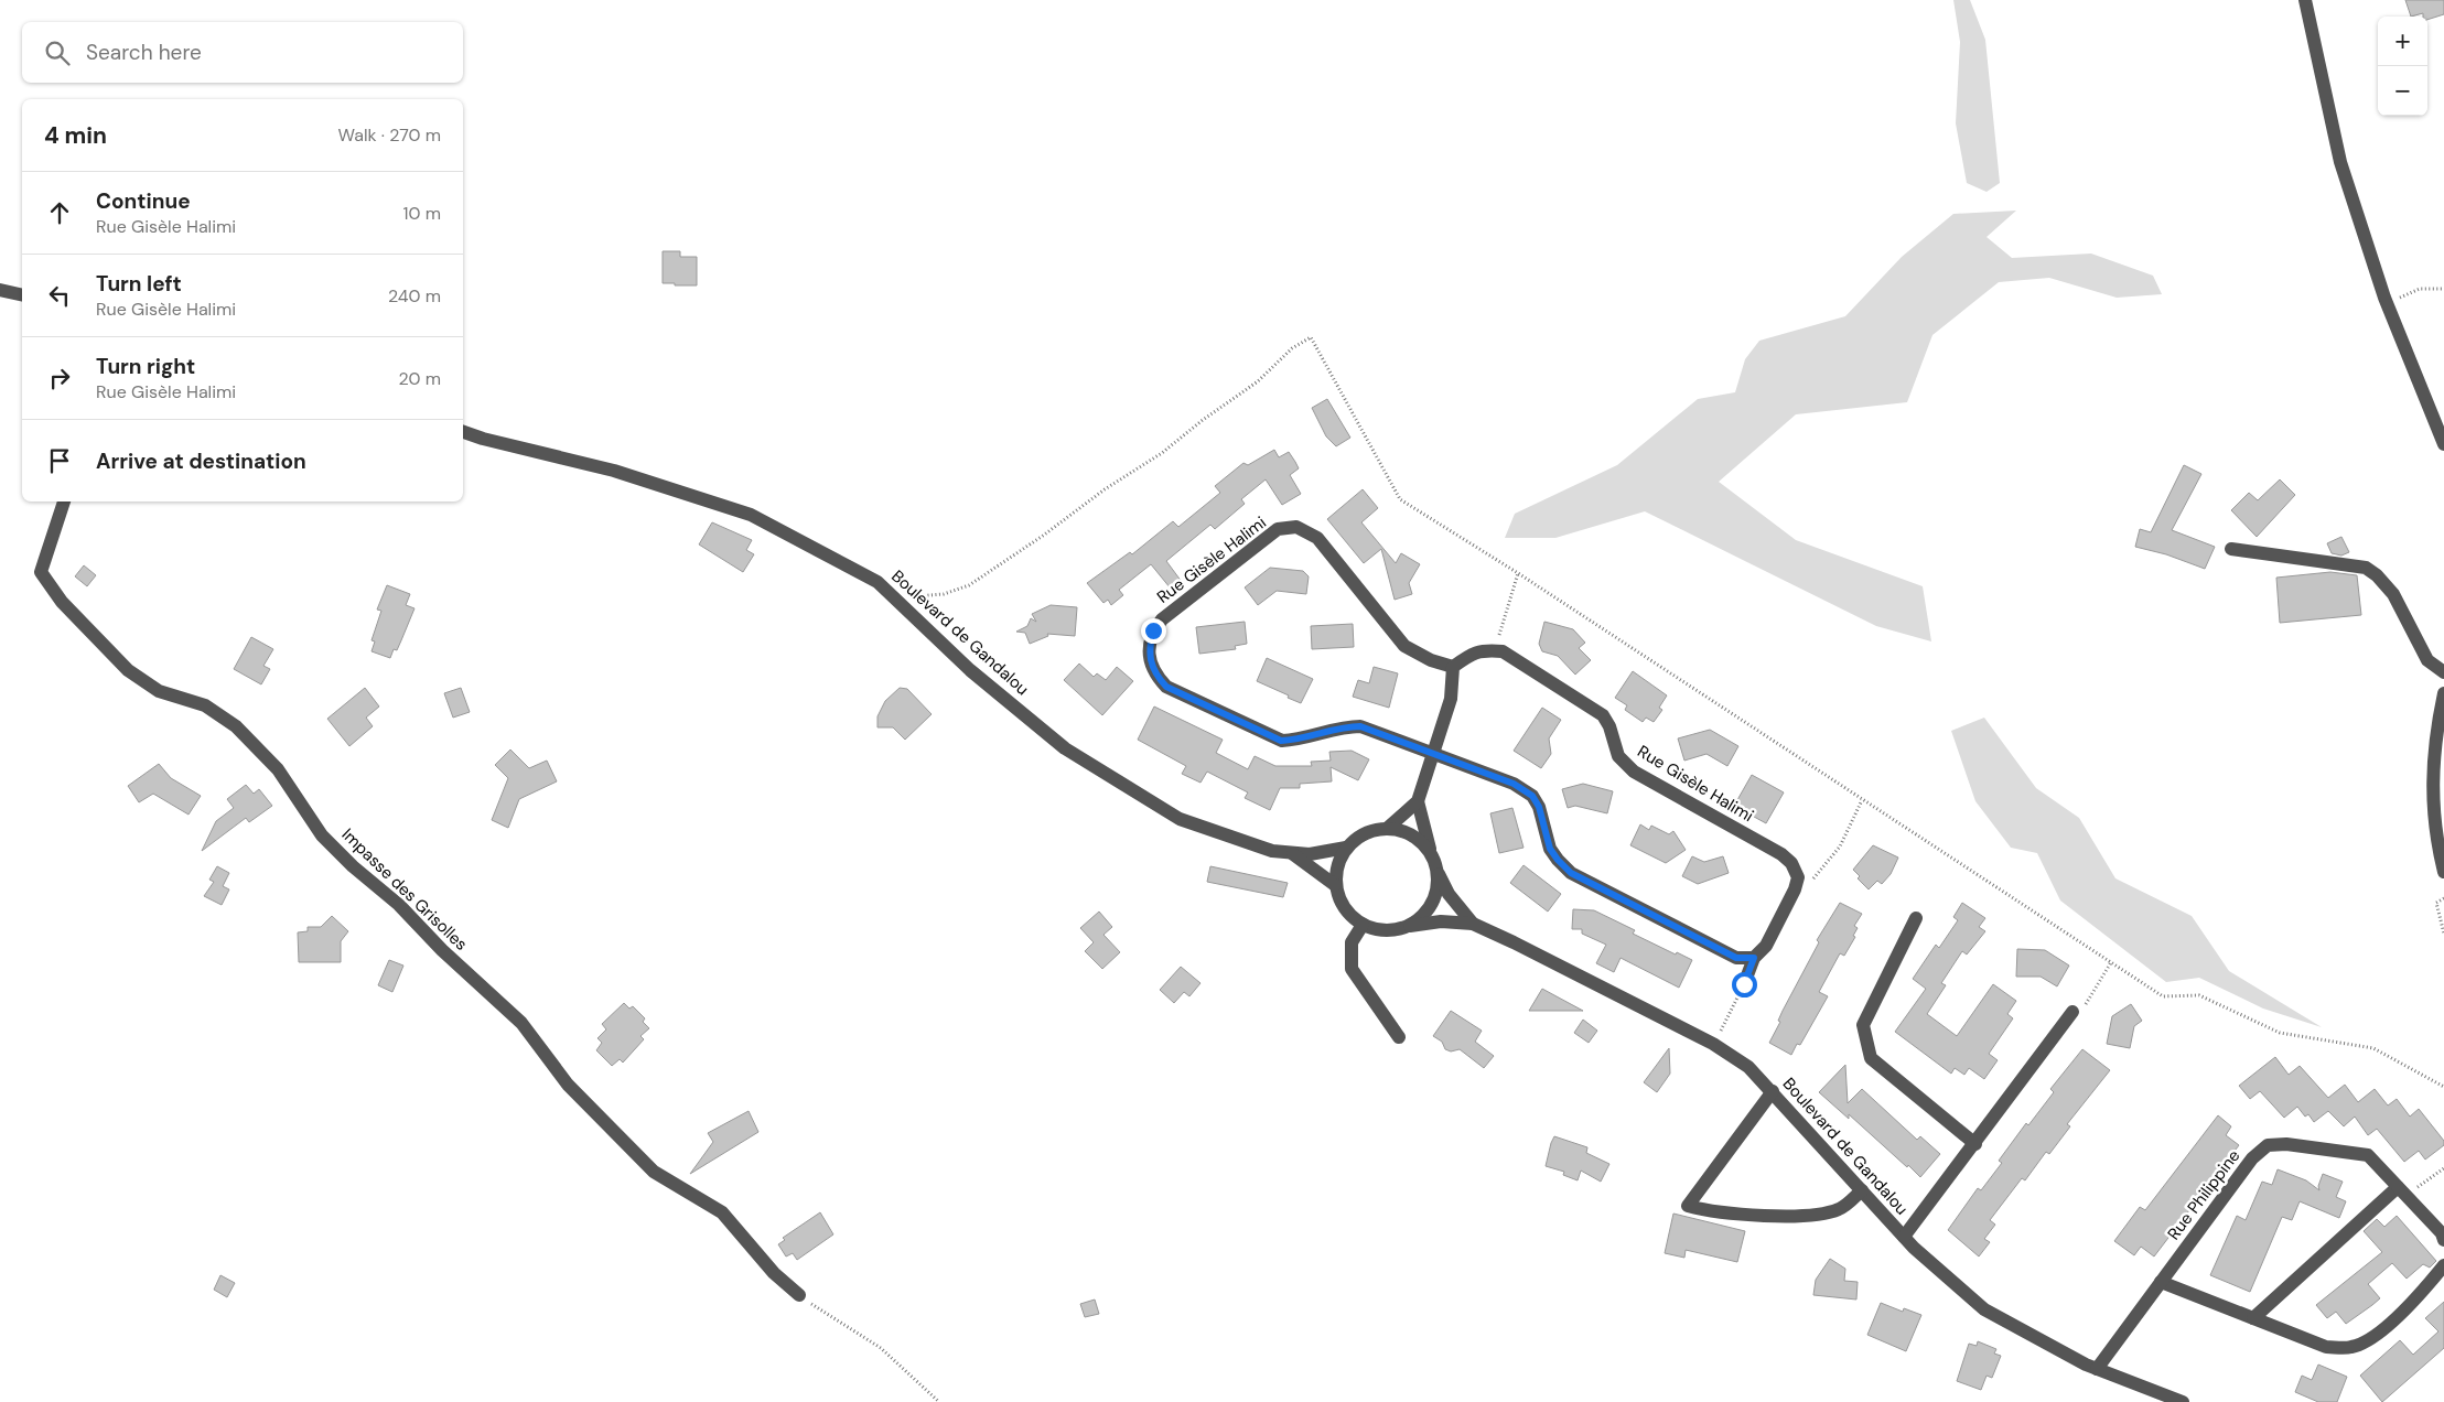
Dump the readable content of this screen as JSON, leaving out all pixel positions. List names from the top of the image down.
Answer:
{
  "streets": {
    "street": [
      "Rue Gisèle Halimi",
      "Boulevard de Gandalou",
      "Impasse des Grisolles",
      "Rue Philippine"
    ]
  },
  "crossings": [
    ["Boulevard de Gandalou", "Rue Philippine"]
  ],
  "page": {
    "map_buttons": ["+", "−"],
    "search": "Search here",
    "heading": ["4 min", "Walk · 270 m"],
    "list": [
      ["Continue", "Rue Gisèle Halimi", "10 m"],
      ["Turn left", "Rue Gisèle Halimi", "240 m"],
      ["Turn right", "Rue Gisèle Halimi", "20 m"],
      "Arrive at destination"
    ]
  }
}
